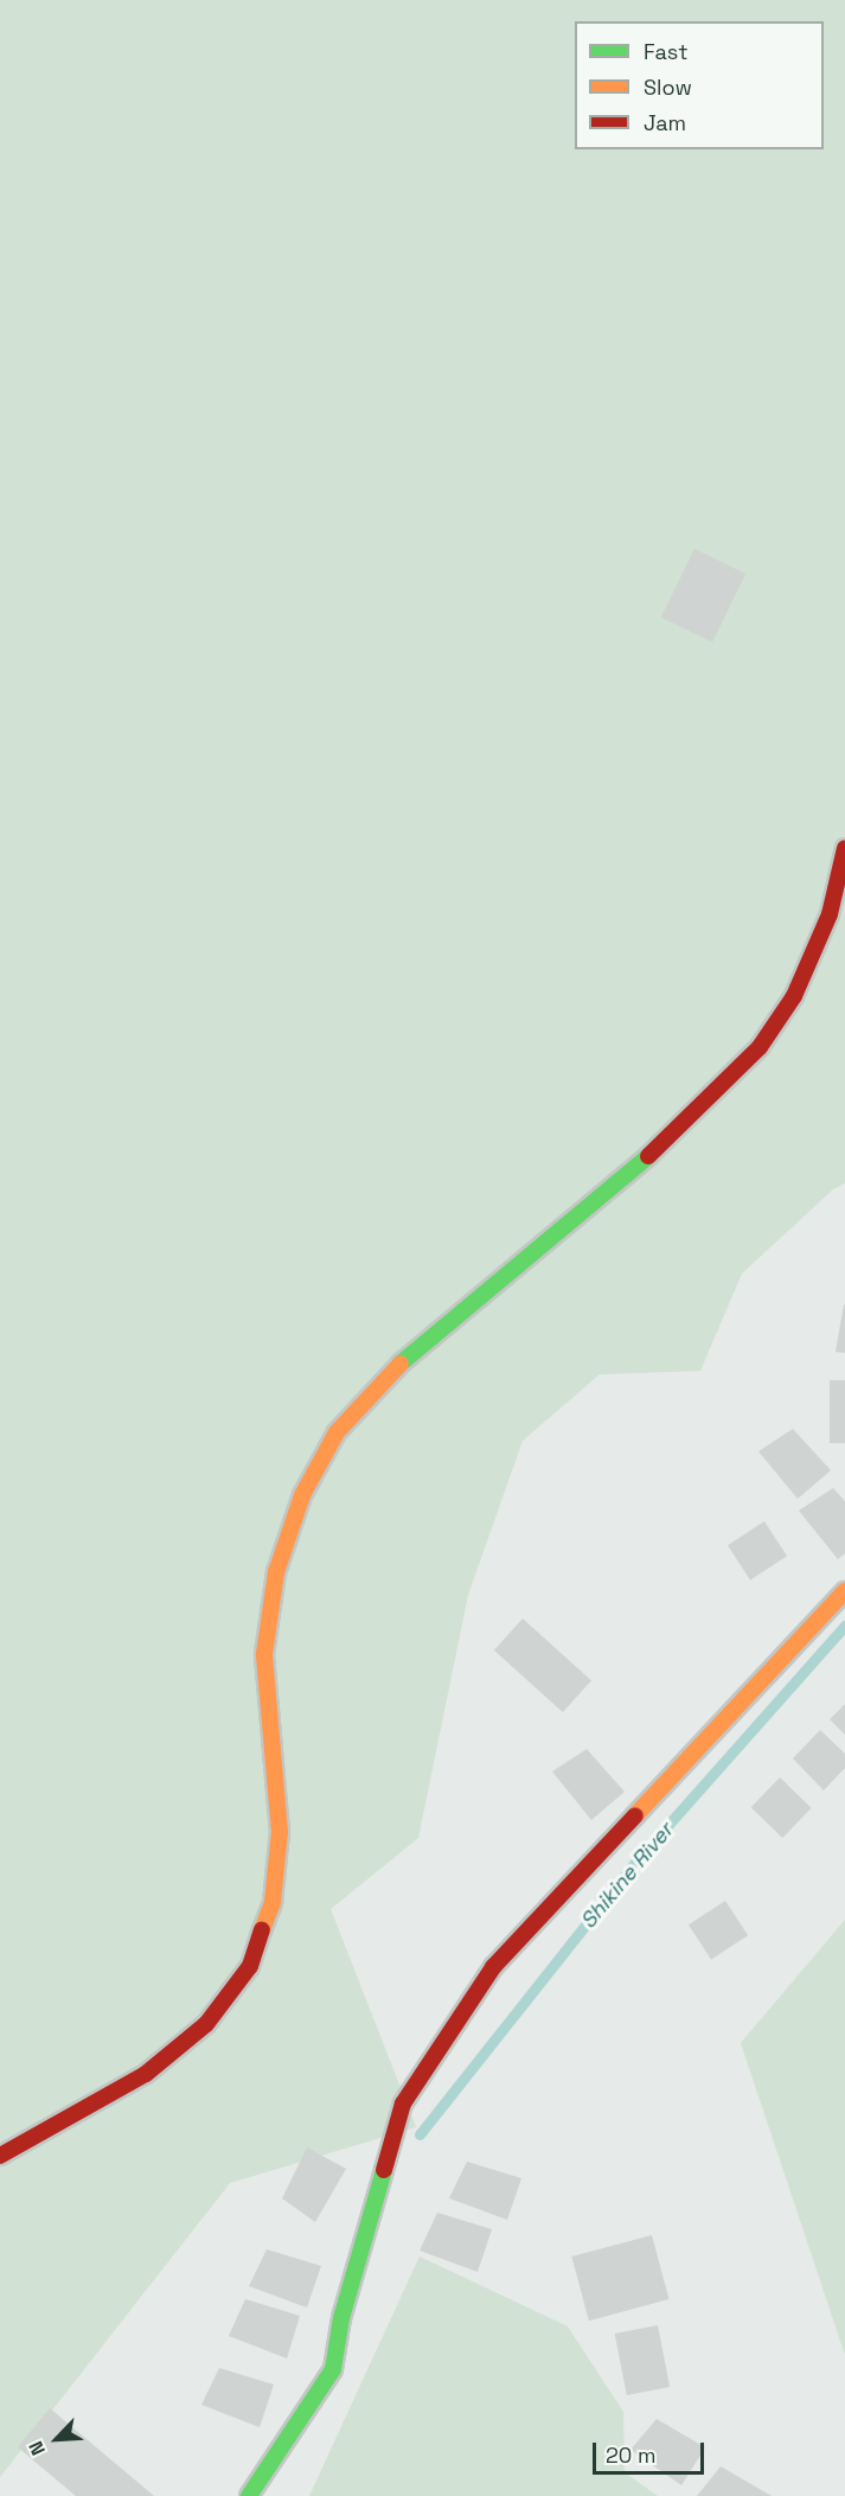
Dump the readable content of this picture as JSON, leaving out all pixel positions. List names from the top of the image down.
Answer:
{
  "water": ["Shikine River"],
  "legend": ["Fast", "Slow", "Jam"],
  "scale_bar": "20 m",
  "north": "bottom left"
}
